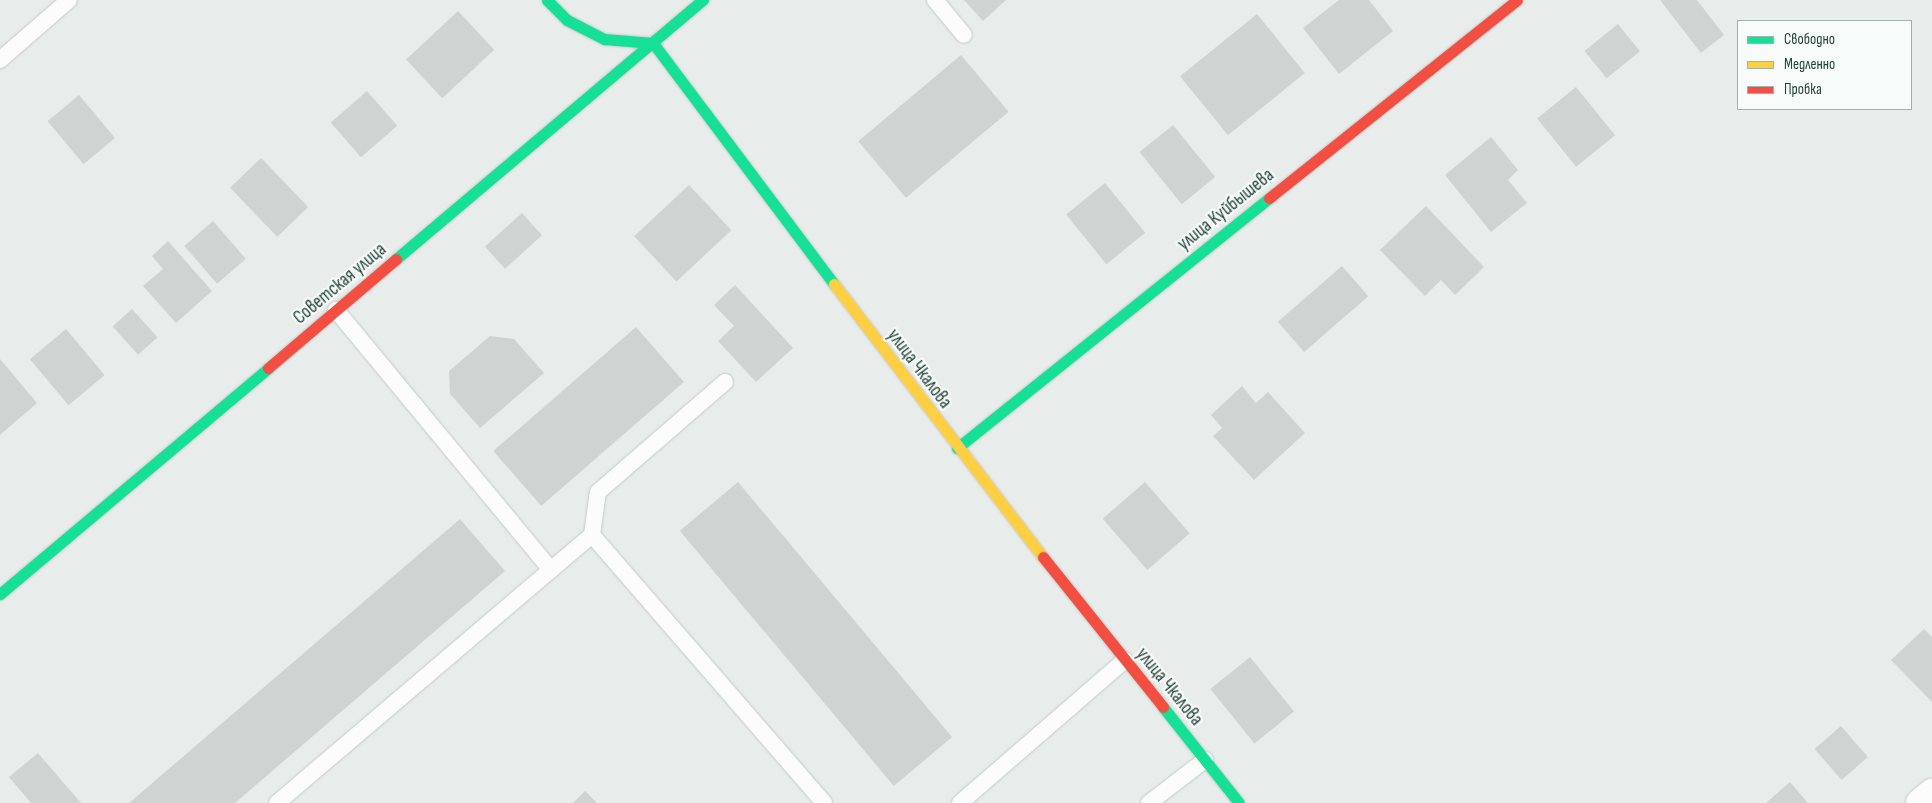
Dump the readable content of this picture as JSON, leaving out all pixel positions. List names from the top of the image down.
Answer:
{
  "streets": {
    "street": ["улица Куйбышева", "Советская улица", "улица Чкалова"]
  },
  "crossings": [
    ["улица Куйбышева", "улица Чкалова"],
    ["Советская улица", "улица Чкалова"]
  ],
  "legend": ["Свободно", "Медленно", "Пробка"]
}
